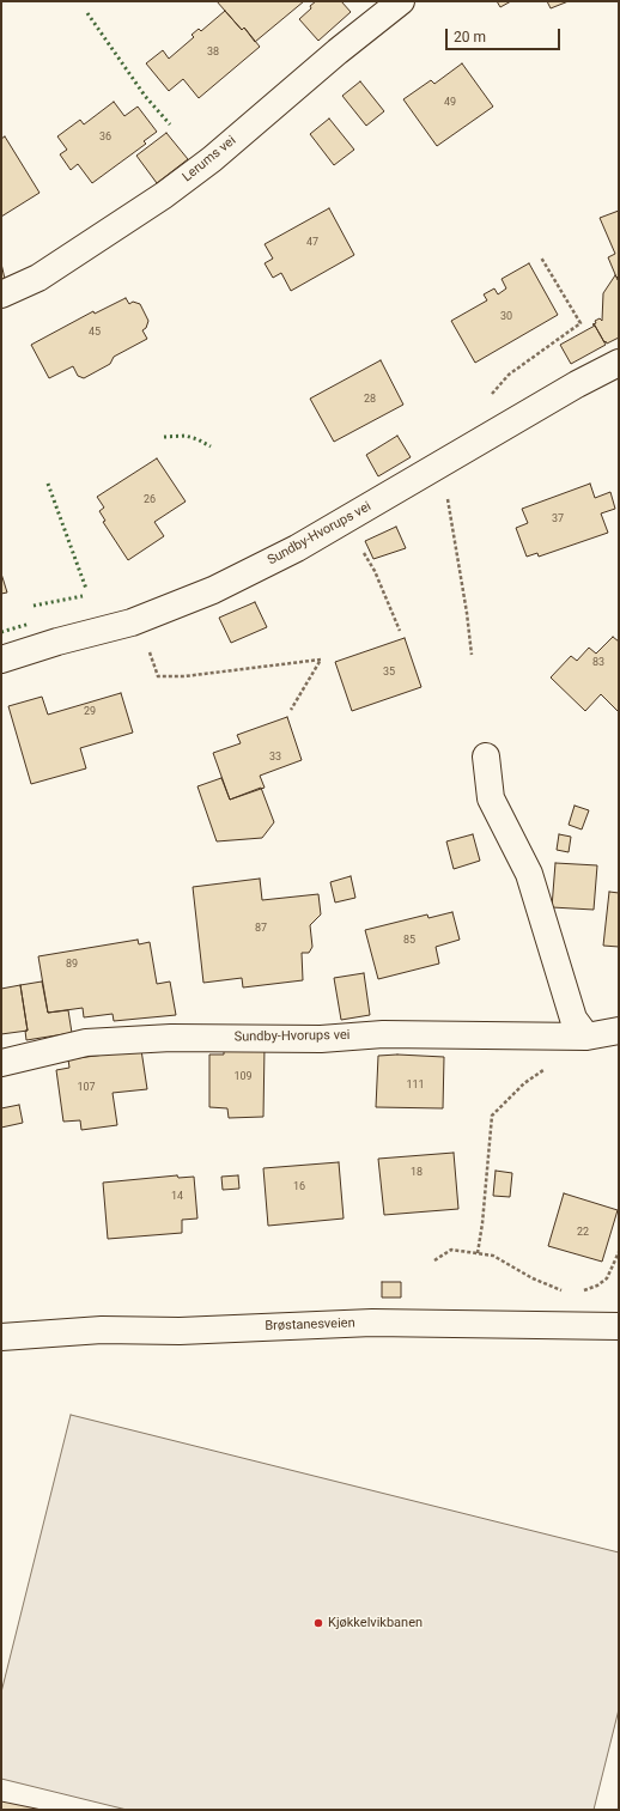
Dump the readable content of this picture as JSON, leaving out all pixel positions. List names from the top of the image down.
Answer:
{
  "streets": {
    "street": ["Lerums vei", "Sundby-Hvorups vei", "Brøstanesveien"]
  },
  "places": ["Kjøkkelvikbanen"],
  "house_numbers": [
    "38",
    "49",
    "36",
    "47",
    "30",
    "45",
    "28",
    "26",
    "37",
    "83",
    "35",
    "29",
    "33",
    "87",
    "85",
    "89",
    "109",
    "111",
    "107",
    "18",
    "16",
    "14",
    "22"
  ],
  "scale_bar": "20 m"
}
